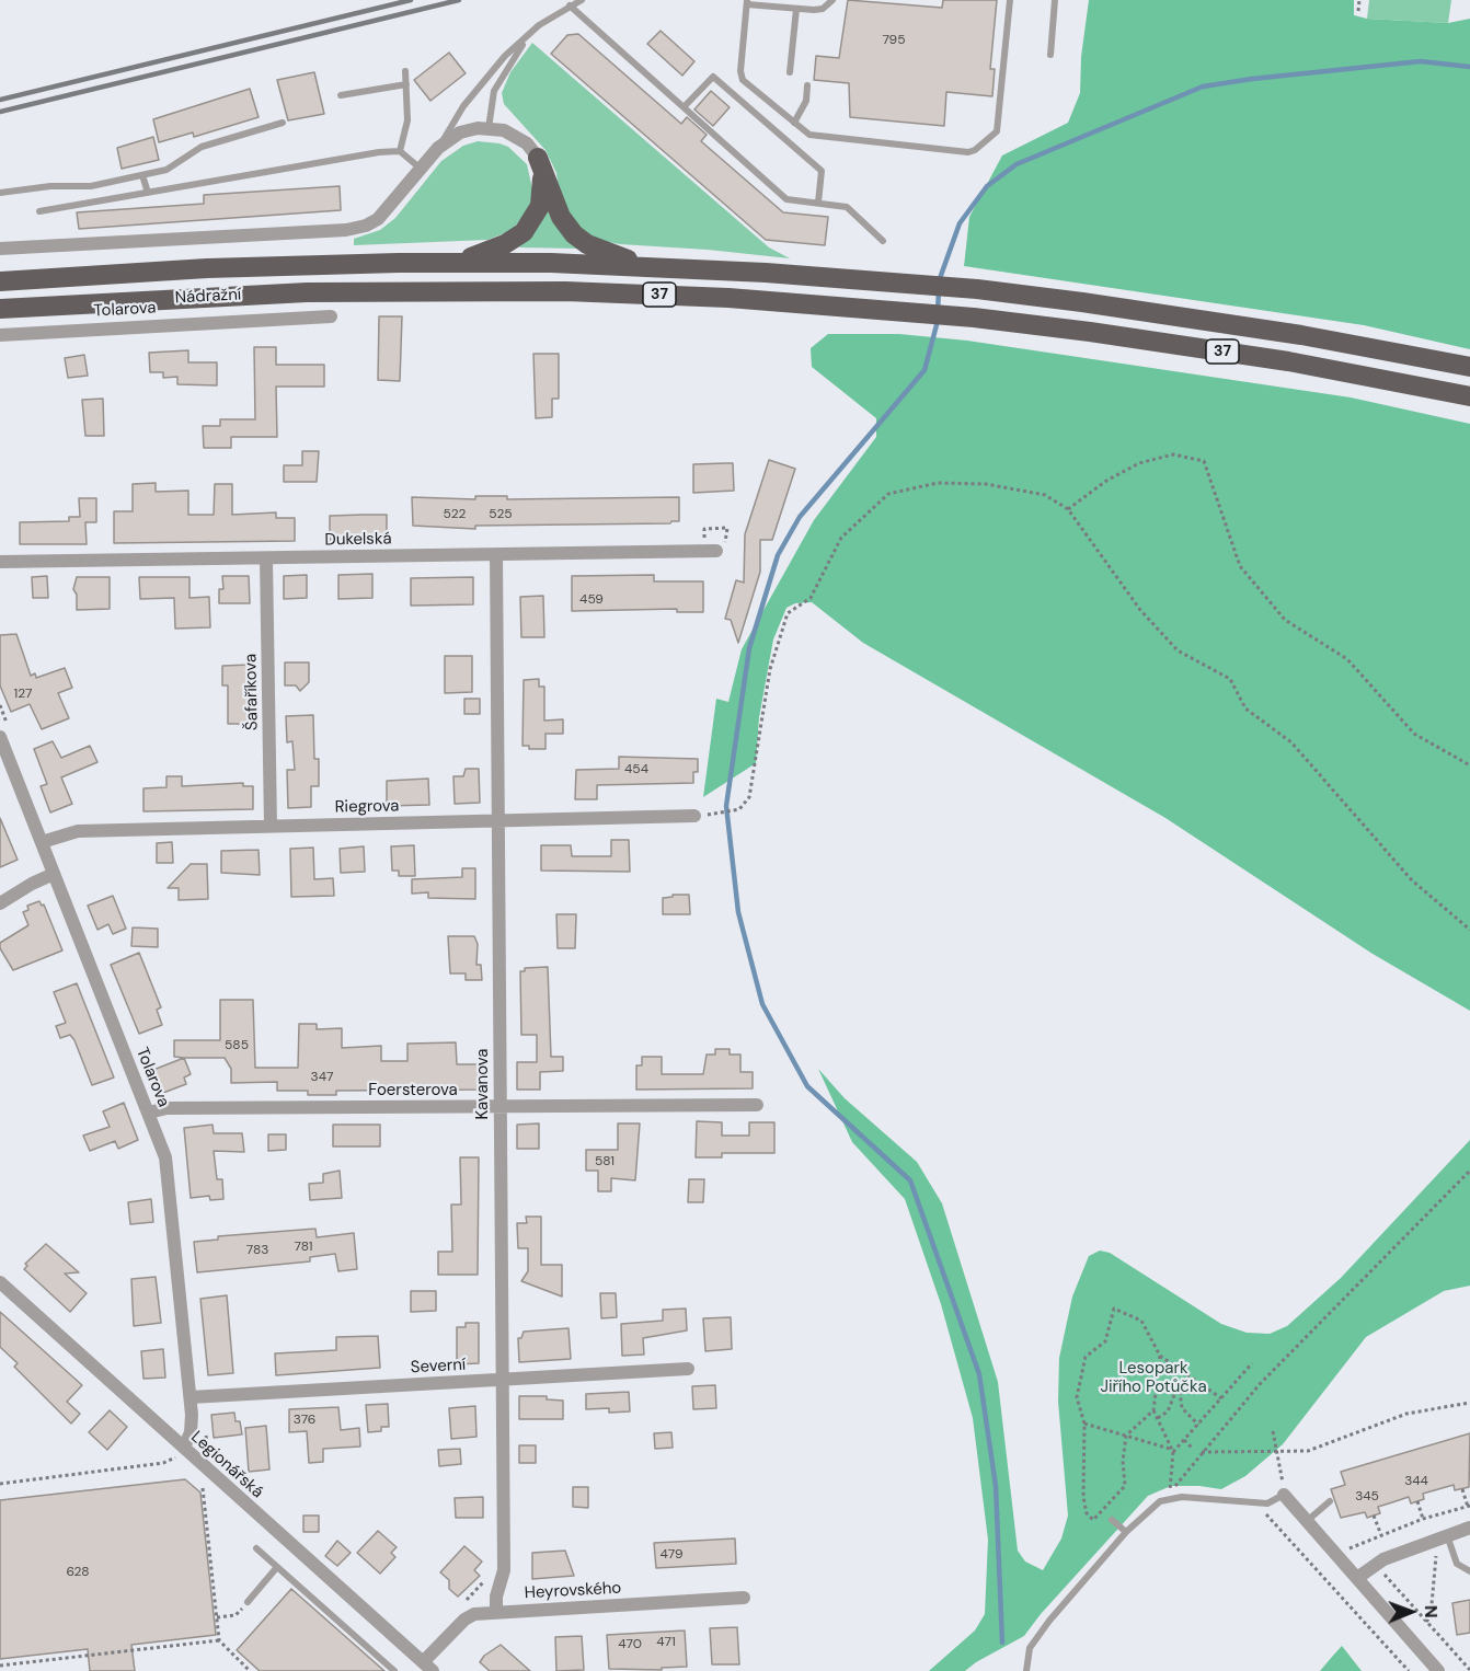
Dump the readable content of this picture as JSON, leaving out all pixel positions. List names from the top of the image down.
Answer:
{
  "streets": {
    "main road": ["37", "Nádražní"],
    "street": [
      "Tolarova",
      "Dukelská",
      "Šafaříkova",
      "Riegrova",
      "Kavanova",
      "Foersterova",
      "Severní",
      "Legionářská",
      "Heyrovského"
    ]
  },
  "crossings": [
    ["37", "Nádražní"],
    ["Tolarova", "Riegrova"],
    ["Tolarova", "Foersterova"],
    ["Tolarova", "Severní"],
    ["Tolarova", "Legionářská"],
    ["Dukelská", "Šafaříkova"],
    ["Dukelská", "Kavanova"],
    ["Šafaříkova", "Riegrova"],
    ["Riegrova", "Kavanova"],
    ["Kavanova", "Foersterova"],
    ["Kavanova", "Severní"],
    ["Kavanova", "Heyrovského"],
    ["Legionářská", "Heyrovského"]
  ],
  "parks": ["Lesopark Jiřího Potůčka"],
  "house_numbers": [
    "795",
    "522",
    "525",
    "459",
    "127",
    "454",
    "585",
    "347",
    "581",
    "781",
    "783",
    "376",
    "344",
    "345",
    "479",
    "628",
    "471",
    "470"
  ],
  "north": "right"
}
